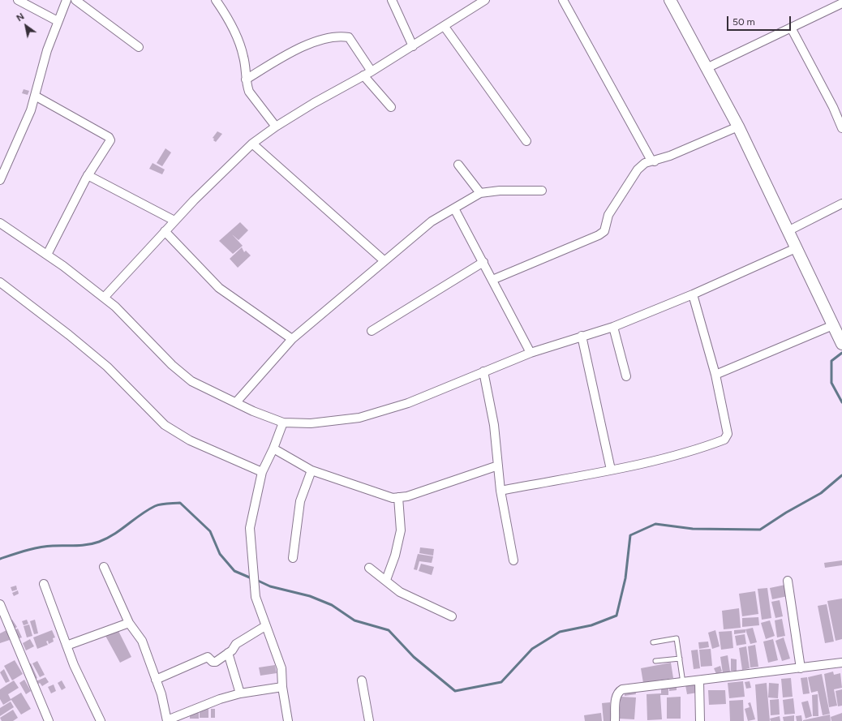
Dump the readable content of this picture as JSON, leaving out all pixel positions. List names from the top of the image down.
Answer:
{
  "scale_bar": "50 m",
  "north": "top left"
}
